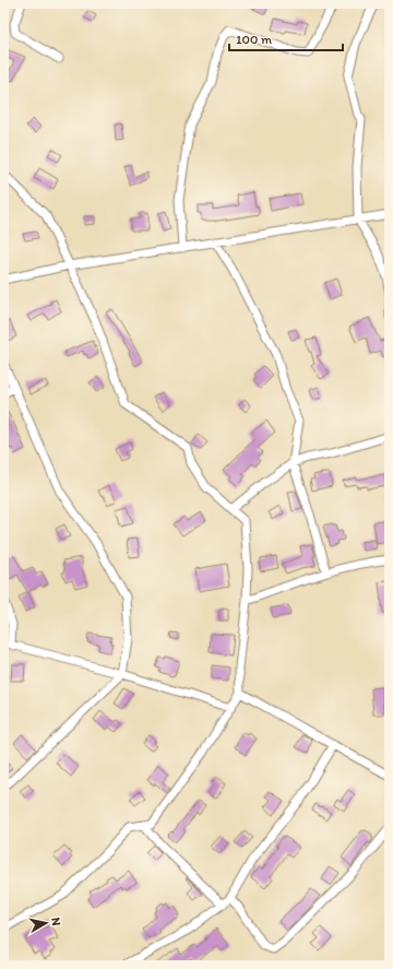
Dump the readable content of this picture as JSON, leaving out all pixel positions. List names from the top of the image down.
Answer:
{
  "scale_bar": "100 m",
  "north": "right"
}
